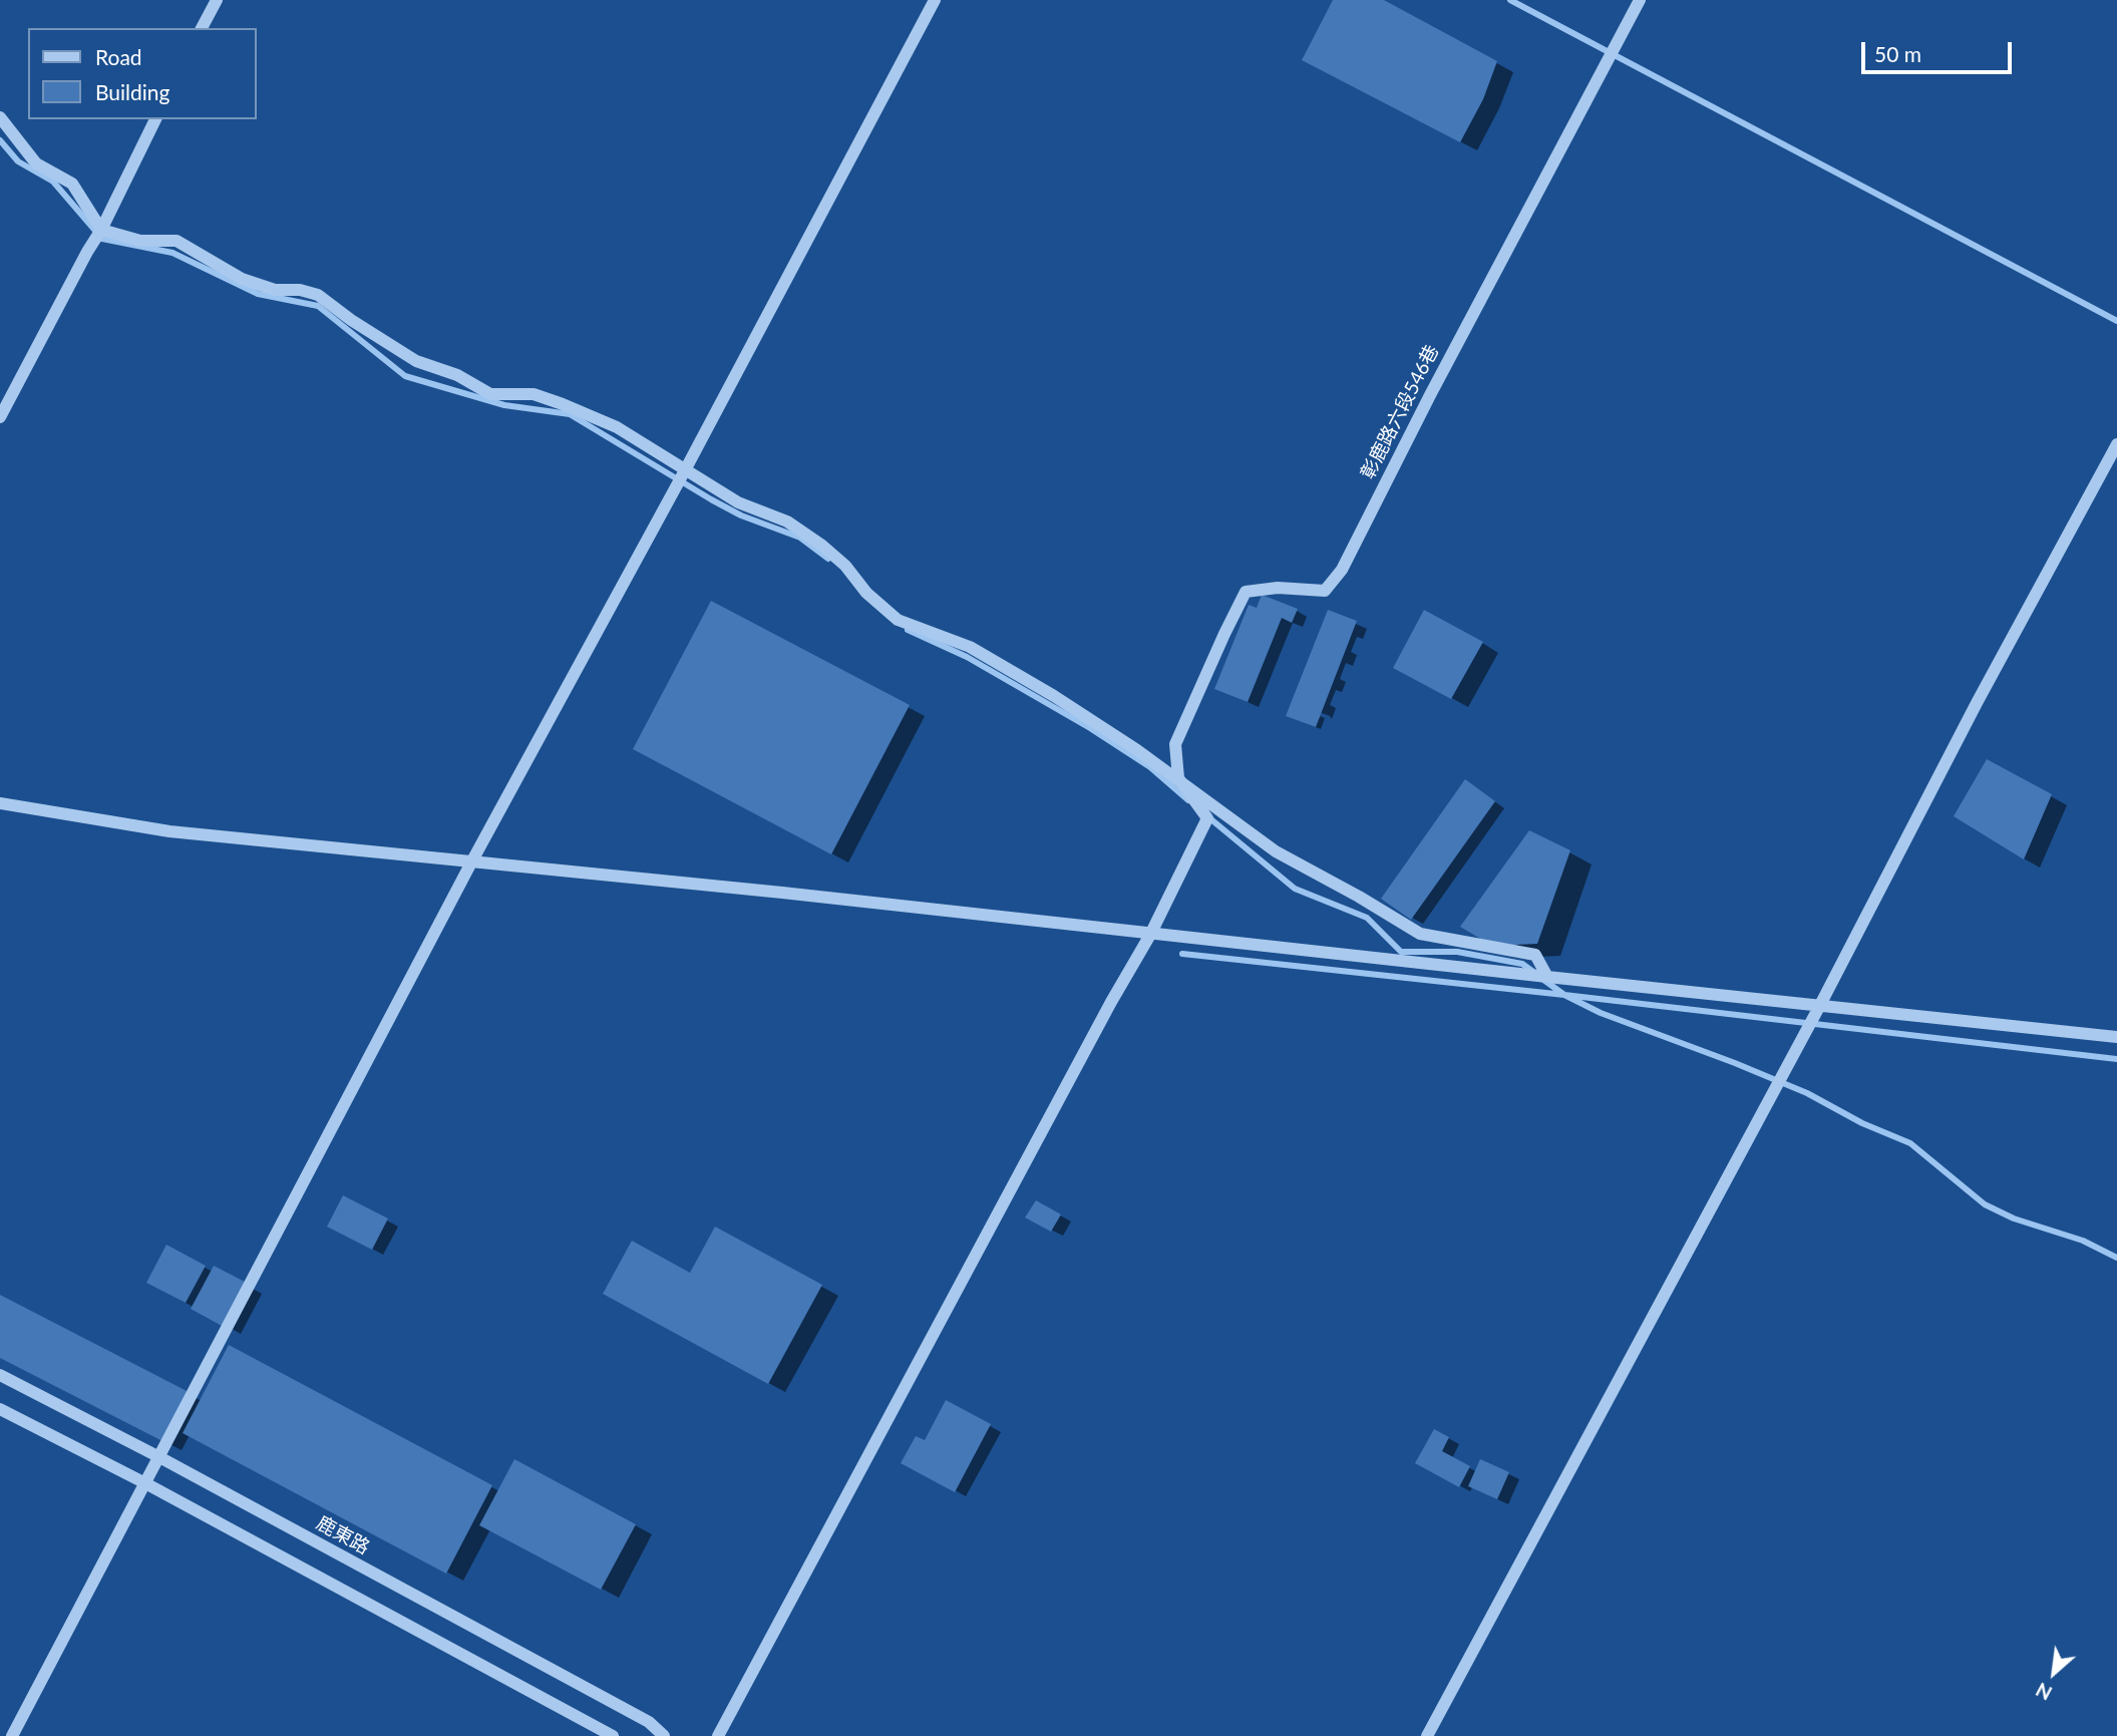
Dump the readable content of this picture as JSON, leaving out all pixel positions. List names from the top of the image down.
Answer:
{
  "streets": {
    "street": ["彰鹿路六段546巷", "鹿東路"]
  },
  "legend": ["Road", "Building"],
  "scale_bar": "50 m",
  "north": "bottom left"
}
